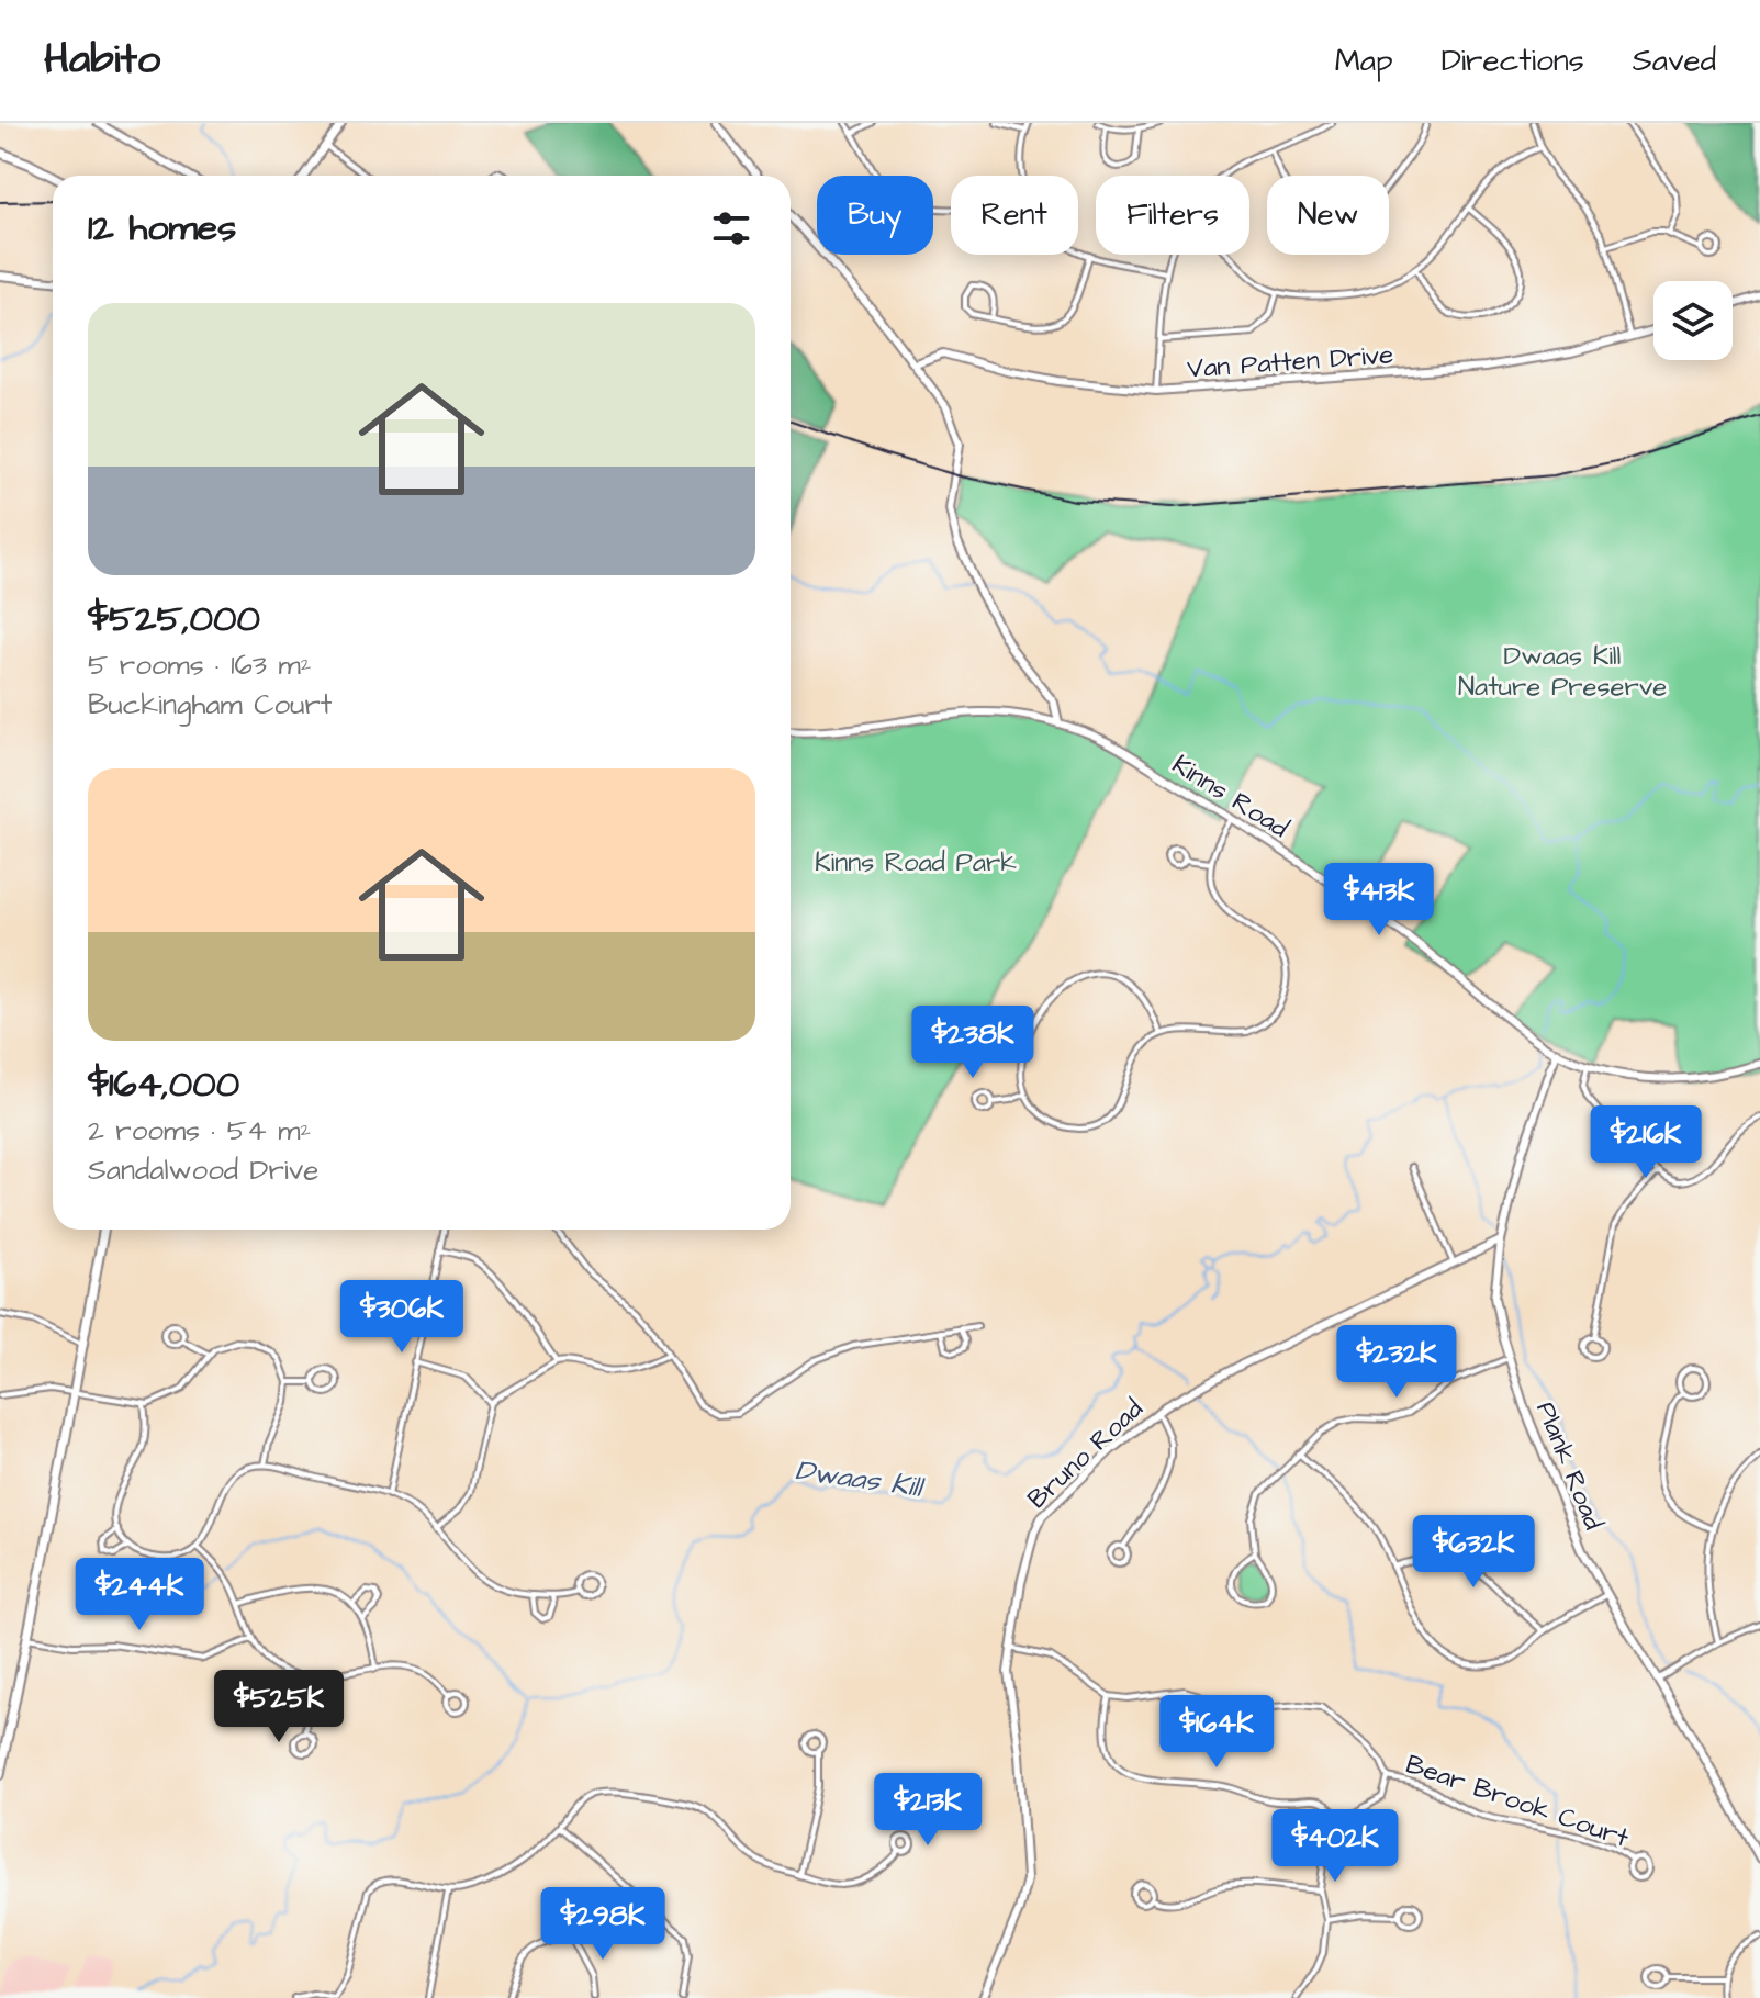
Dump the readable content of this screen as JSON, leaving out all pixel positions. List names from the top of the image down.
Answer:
{
  "streets": {
    "street": [
      "Van Patten Drive",
      "Kinns Road",
      "Bruno Road",
      "Plank Road",
      "Bear Brook Court"
    ]
  },
  "crossings": [
    ["Kinns Road", "Plank Road"],
    ["Bruno Road", "Plank Road"]
  ],
  "water": ["Dwaas Kill"],
  "parks": ["Dwaas Kill Nature Preserve", "Kinns Road Park"],
  "page": {
    "header": "Habito",
    "nav": ["Map", "Directions", "Saved"],
    "chip": [
      "Buy",
      "Rent",
      "Filters",
      "New"
    ],
    "heading": "12 homes",
    "list": [
      {
        "name": "$525,000",
        "note": "5 rooms · 163 m² · Buckingham Court"
      },
      {
        "name": "$164,000",
        "note": "2 rooms · 54 m² · Sandalwood Drive"
      }
    ],
    "price": [
      "$413K",
      "$238K",
      "$216K",
      "$306K",
      "$232K",
      "$632K",
      "$244K",
      "$525K",
      "$164K",
      "$213K",
      "$402K",
      "$298K"
    ]
  }
}
